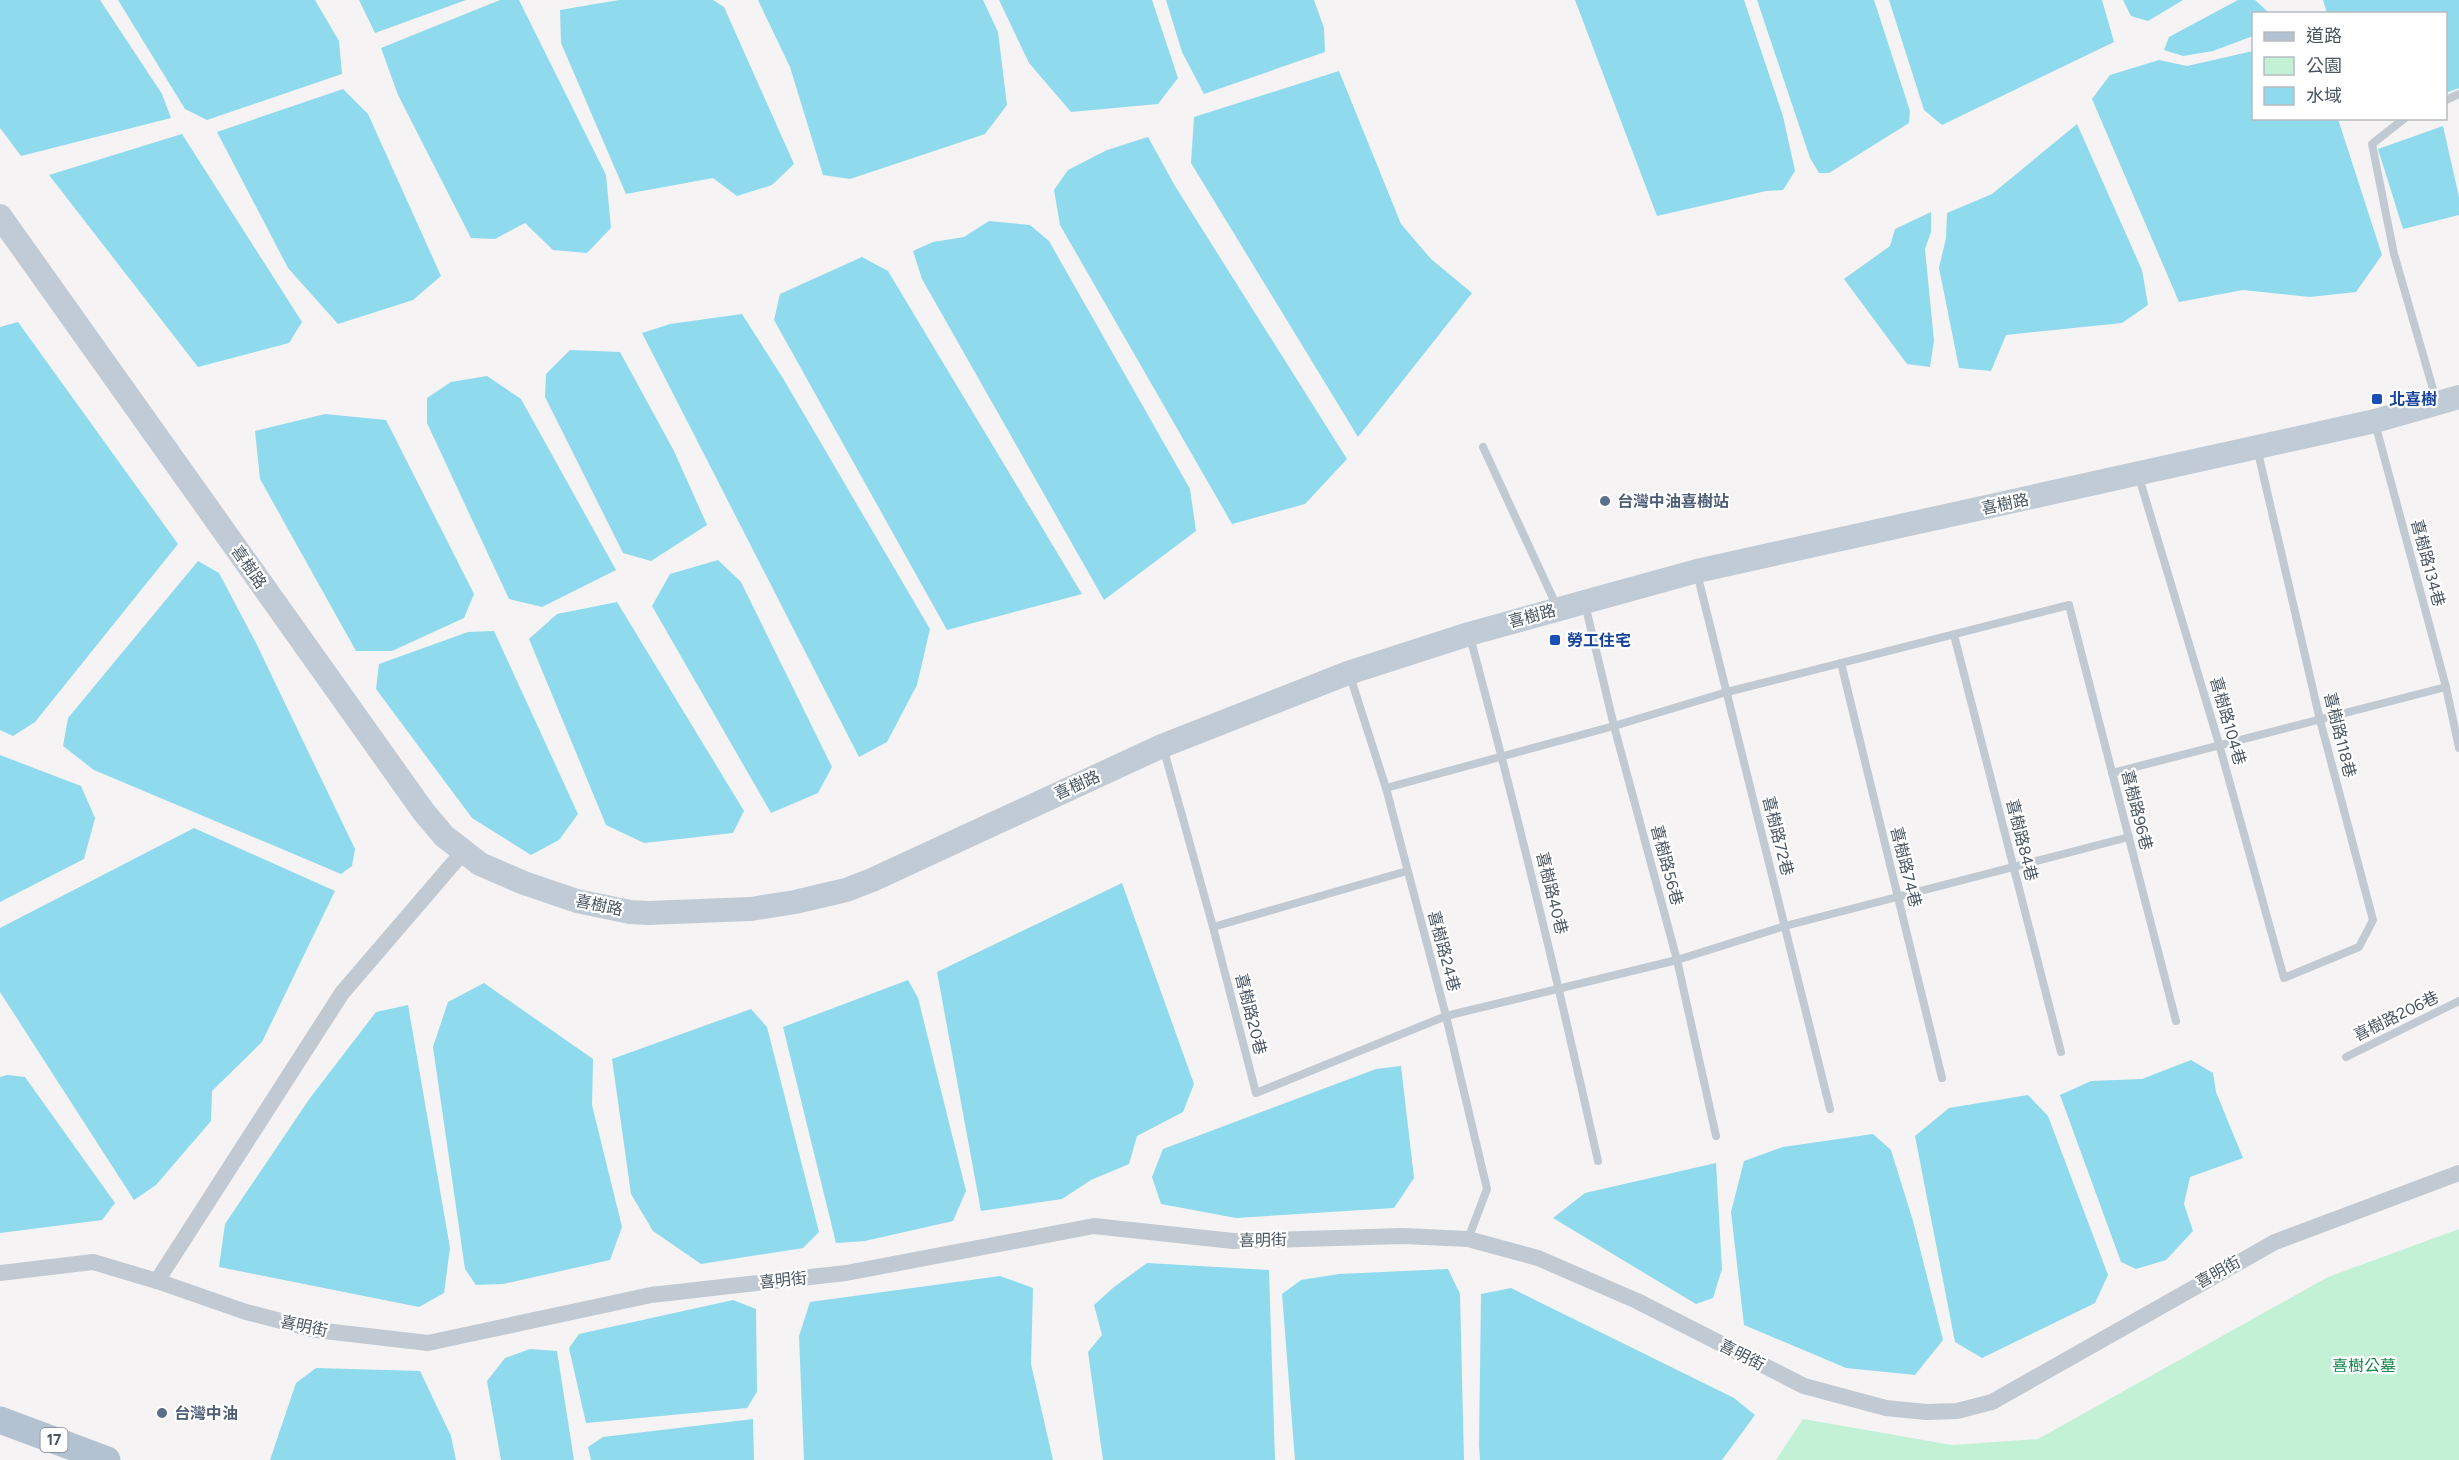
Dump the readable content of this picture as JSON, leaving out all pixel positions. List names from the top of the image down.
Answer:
{
  "streets": {
    "main road": ["17"],
    "street": ["喜樹路", "喜明街"],
    "lane": [
      "喜樹路134巷",
      "喜樹路104巷",
      "喜樹路118巷",
      "喜樹路96巷",
      "喜樹路72巷",
      "喜樹路84巷",
      "喜樹路56巷",
      "喜樹路74巷",
      "喜樹路40巷",
      "喜樹路24巷",
      "喜樹路20巷",
      "喜樹路206巷"
    ]
  },
  "crossings": [
    ["喜樹路", "喜樹路134巷"],
    ["喜樹路", "喜樹路104巷"],
    ["喜樹路", "喜樹路118巷"],
    ["喜樹路", "喜樹路72巷"],
    ["喜樹路", "喜樹路56巷"],
    ["喜樹路", "喜樹路40巷"],
    ["喜樹路", "喜樹路24巷"],
    ["喜樹路", "喜樹路20巷"],
    ["喜樹路104巷", "喜樹路118巷"],
    ["喜樹路96巷", "喜樹路84巷"],
    ["喜樹路24巷", "喜樹路20巷"],
    ["喜樹路24巷", "喜明街"]
  ],
  "parks": ["喜樹公墓"],
  "places": {
    "transit": ["北喜樹", "勞工住宅"],
    "other": ["台灣中油喜樹站", "台灣中油"]
  },
  "legend": ["道路", "公園", "水域"]
}
